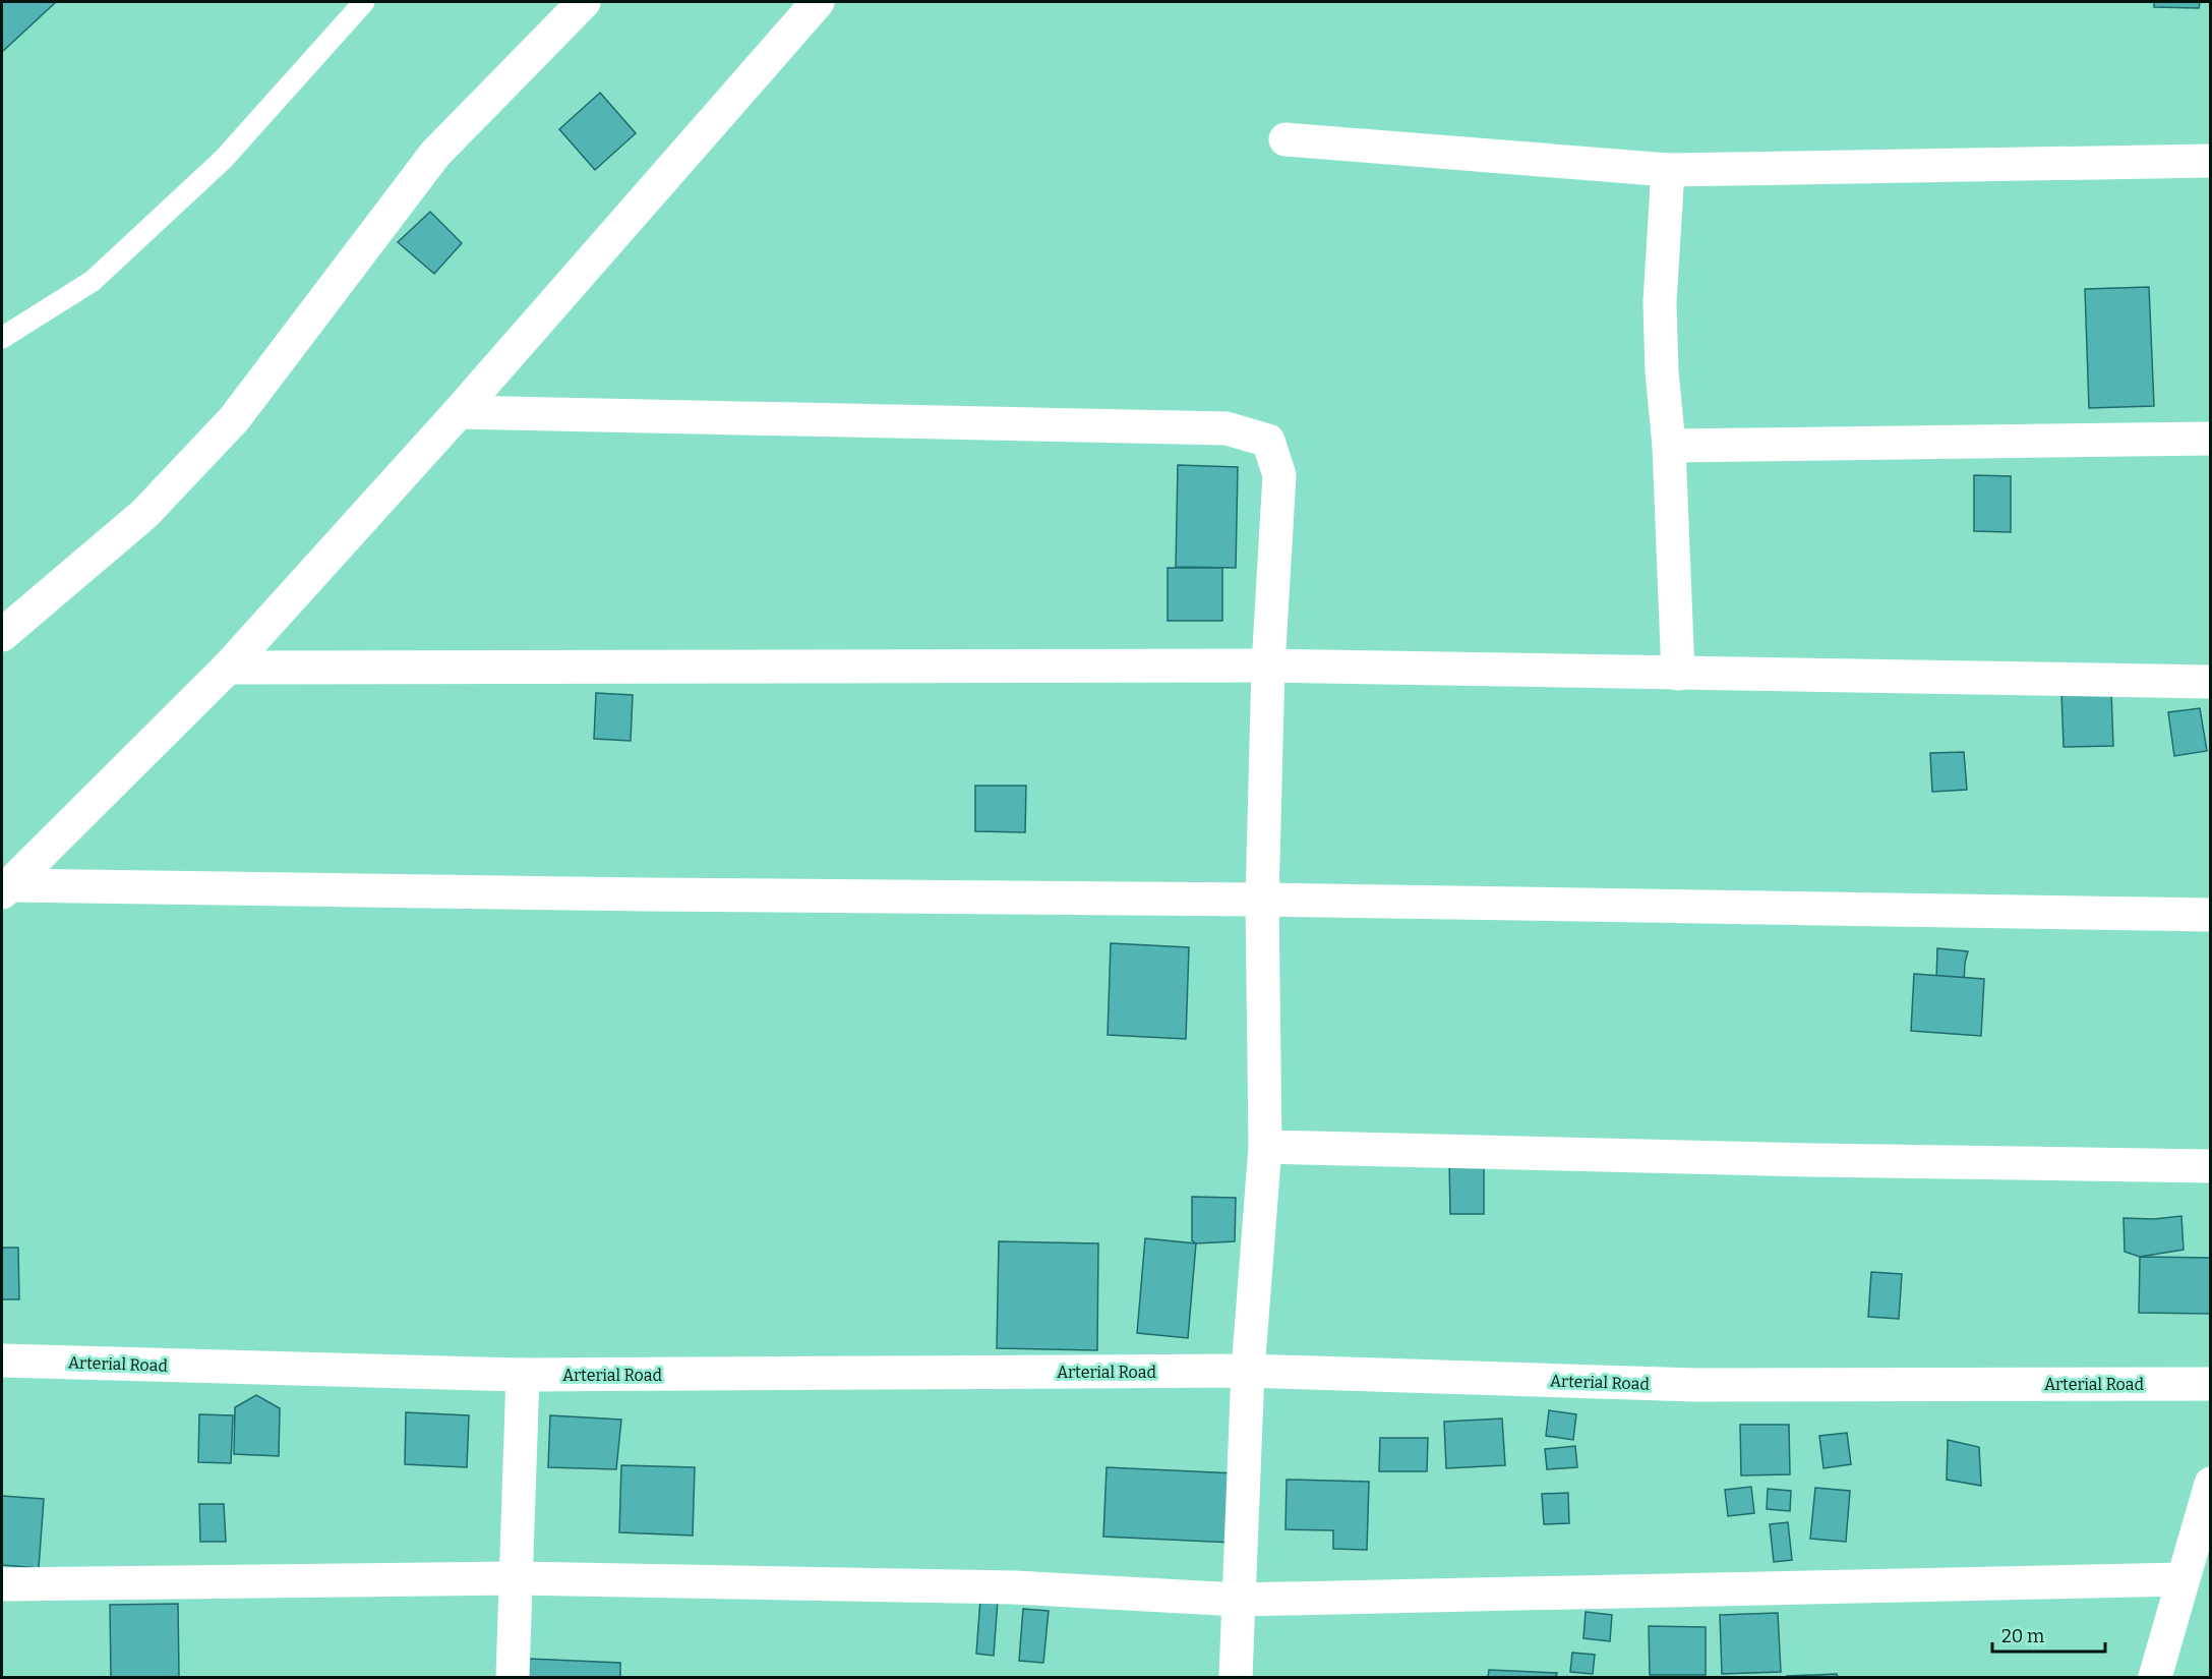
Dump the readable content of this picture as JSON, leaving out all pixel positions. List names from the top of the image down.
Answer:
{
  "streets": {
    "street": ["Arterial Road"]
  },
  "scale_bar": "20 m"
}
